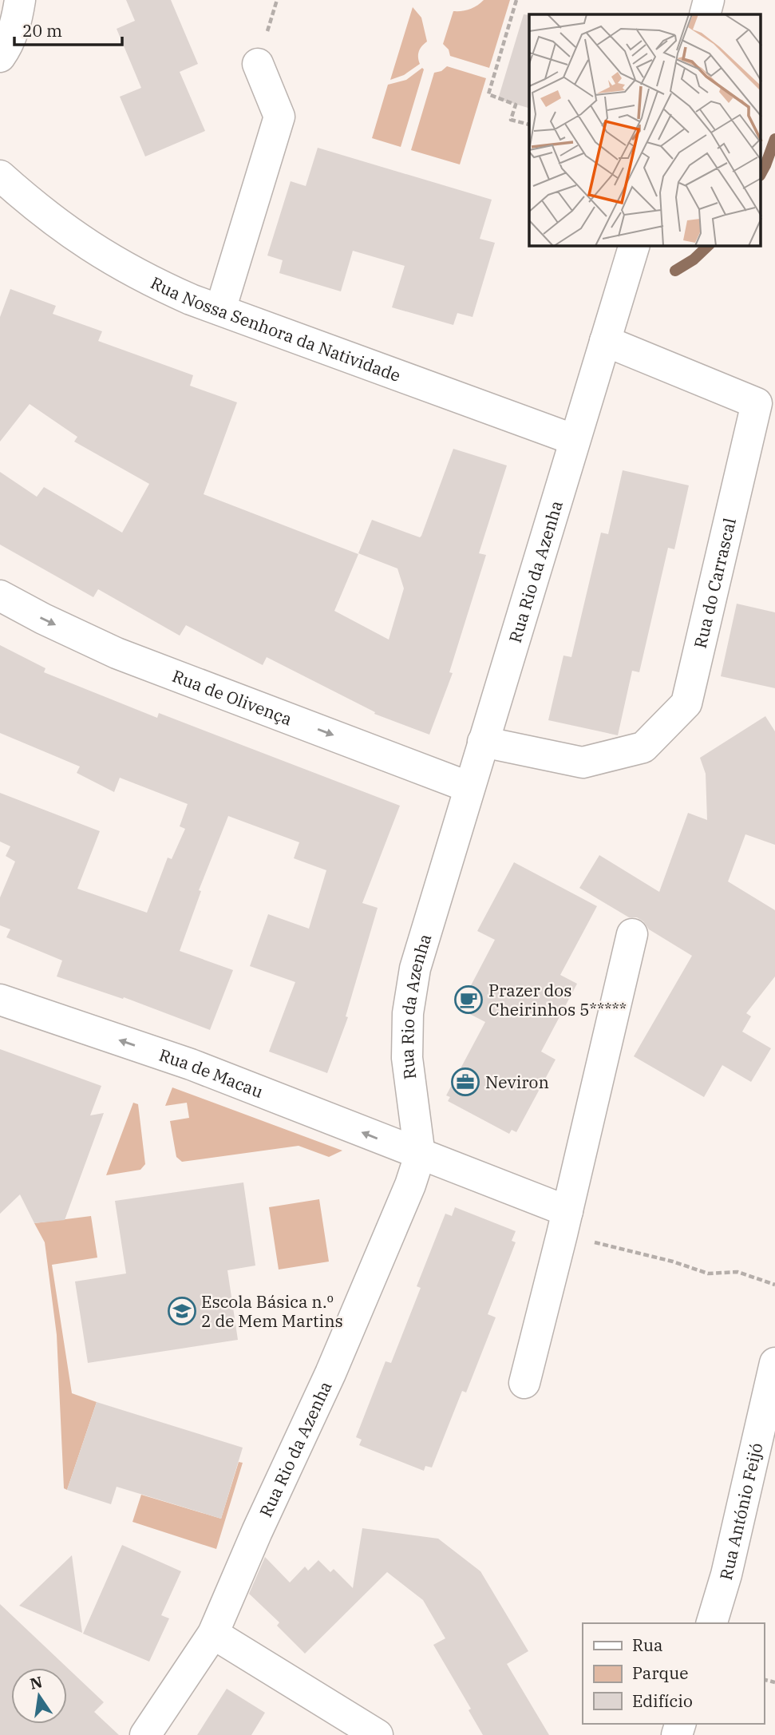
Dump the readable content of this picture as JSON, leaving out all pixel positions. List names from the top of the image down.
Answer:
{
  "streets": {
    "street": [
      "Rua Nossa Senhora da Natividade",
      "Rua Rio da Azenha",
      "Rua do Carrascal",
      "Rua de Olivença",
      "Rua de Macau",
      "Rua António Feijó"
    ]
  },
  "crossings": [
    ["Rua Nossa Senhora da Natividade", "Rua Rio da Azenha"],
    ["Rua Rio da Azenha", "Rua do Carrascal"],
    ["Rua Rio da Azenha", "Rua de Olivença"],
    ["Rua Rio da Azenha", "Rua de Macau"]
  ],
  "one_way": ["Rua de Olivença", "Rua de Macau"],
  "places": {
    "cafe": ["Prazer dos Cheirinhos 5*****"],
    "office": ["Neviron"],
    "school or university": ["Escola Básica n.º 2 de Mem Martins"]
  },
  "legend": ["Rua", "Parque", "Edifício"],
  "scale_bar": "20 m",
  "north": "top"
}
